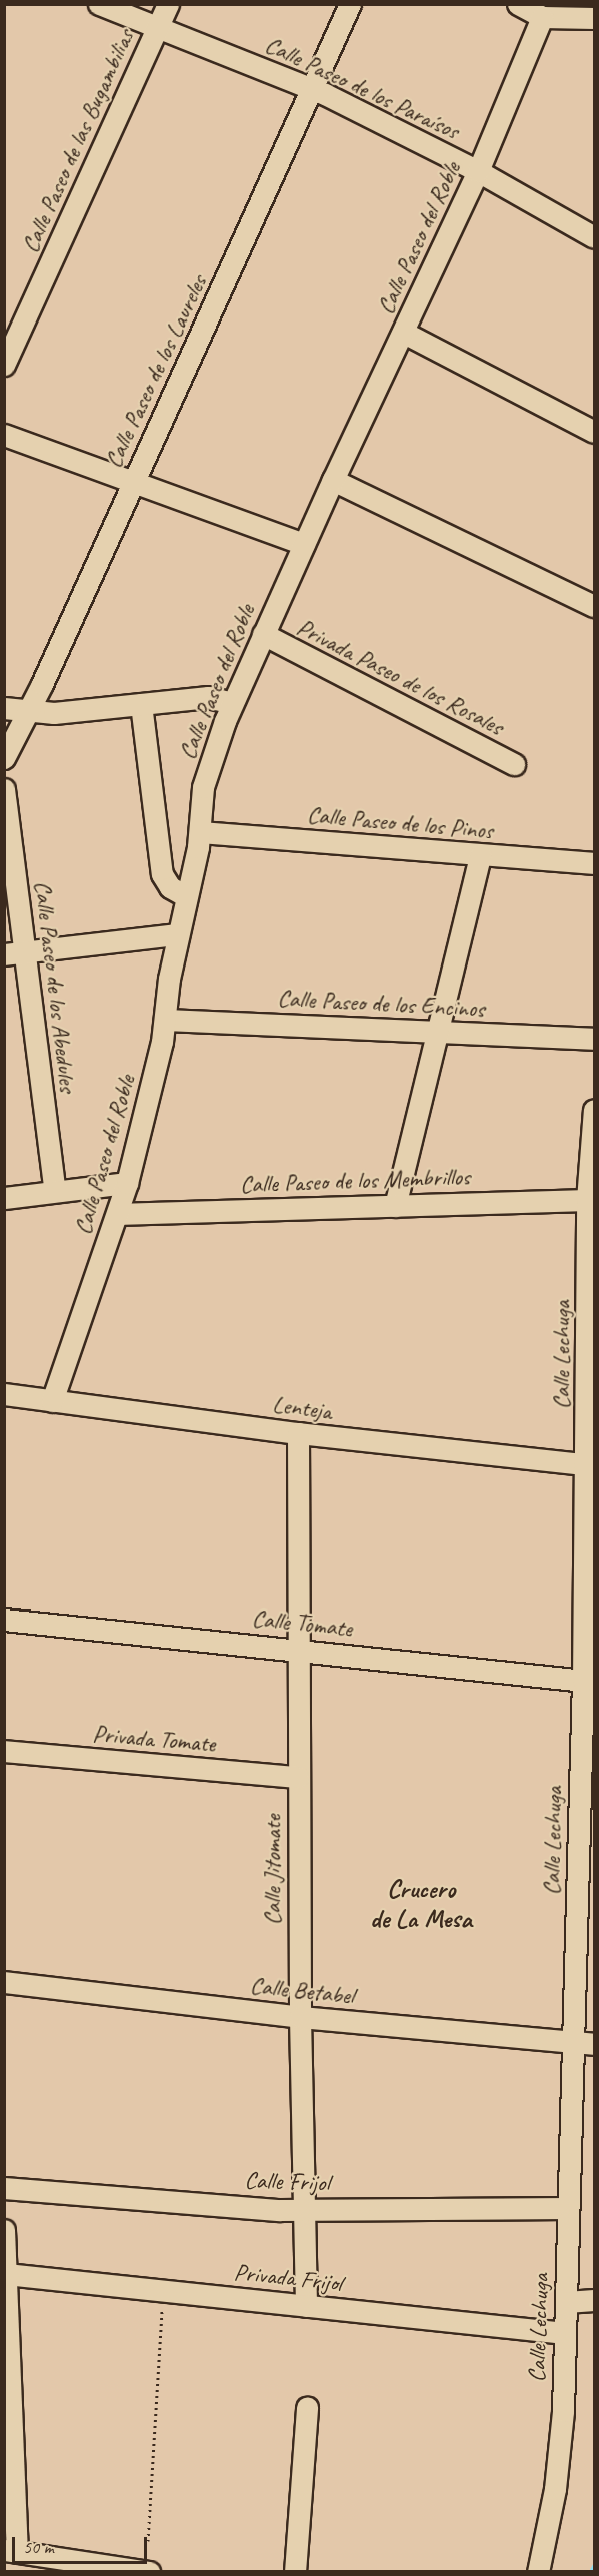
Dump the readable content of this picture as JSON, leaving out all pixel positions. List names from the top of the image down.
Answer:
{
  "streets": {
    "street": [
      "Calle Paseo de los Paraísos",
      "Calle Paseo de las Bugambilias",
      "Calle Paseo del Roble",
      "Calle Paseo de los Laureles",
      "Privada Paseo de los Rosales",
      "Calle Paseo de los Pinos",
      "Calle Paseo de los Abedules",
      "Calle Paseo de los Encinos",
      "Calle Paseo de los Membrillos",
      "Calle Lechuga",
      "Lenteja",
      "Calle Tomate",
      "Privada Tomate",
      "Calle Jitomate",
      "Calle Betabel",
      "Calle Frijol",
      "Privada Frijol"
    ]
  },
  "crossings": [
    ["Calle Paseo de los Paraísos", "Calle Paseo de las Bugambilias"],
    ["Calle Paseo de los Paraísos", "Calle Paseo del Roble"],
    ["Calle Paseo de los Paraísos", "Calle Paseo de los Laureles"],
    ["Calle Paseo del Roble", "Privada Paseo de los Rosales"],
    ["Calle Paseo del Roble", "Calle Paseo de los Pinos"],
    ["Calle Paseo del Roble", "Calle Paseo de los Encinos"],
    ["Calle Paseo del Roble", "Calle Paseo de los Membrillos"],
    ["Calle Paseo del Roble", "Lenteja"],
    ["Calle Paseo de los Membrillos", "Calle Lechuga"],
    ["Calle Lechuga", "Lenteja"],
    ["Calle Lechuga", "Calle Tomate"],
    ["Calle Lechuga", "Calle Betabel"],
    ["Calle Lechuga", "Calle Frijol"],
    ["Calle Lechuga", "Privada Frijol"],
    ["Lenteja", "Calle Jitomate"],
    ["Calle Tomate", "Calle Jitomate"],
    ["Privada Tomate", "Calle Jitomate"],
    ["Calle Jitomate", "Calle Betabel"],
    ["Calle Jitomate", "Calle Frijol"],
    ["Calle Jitomate", "Privada Frijol"]
  ],
  "districts": ["Crucero de La Mesa"],
  "scale_bar": "50 m"
}
